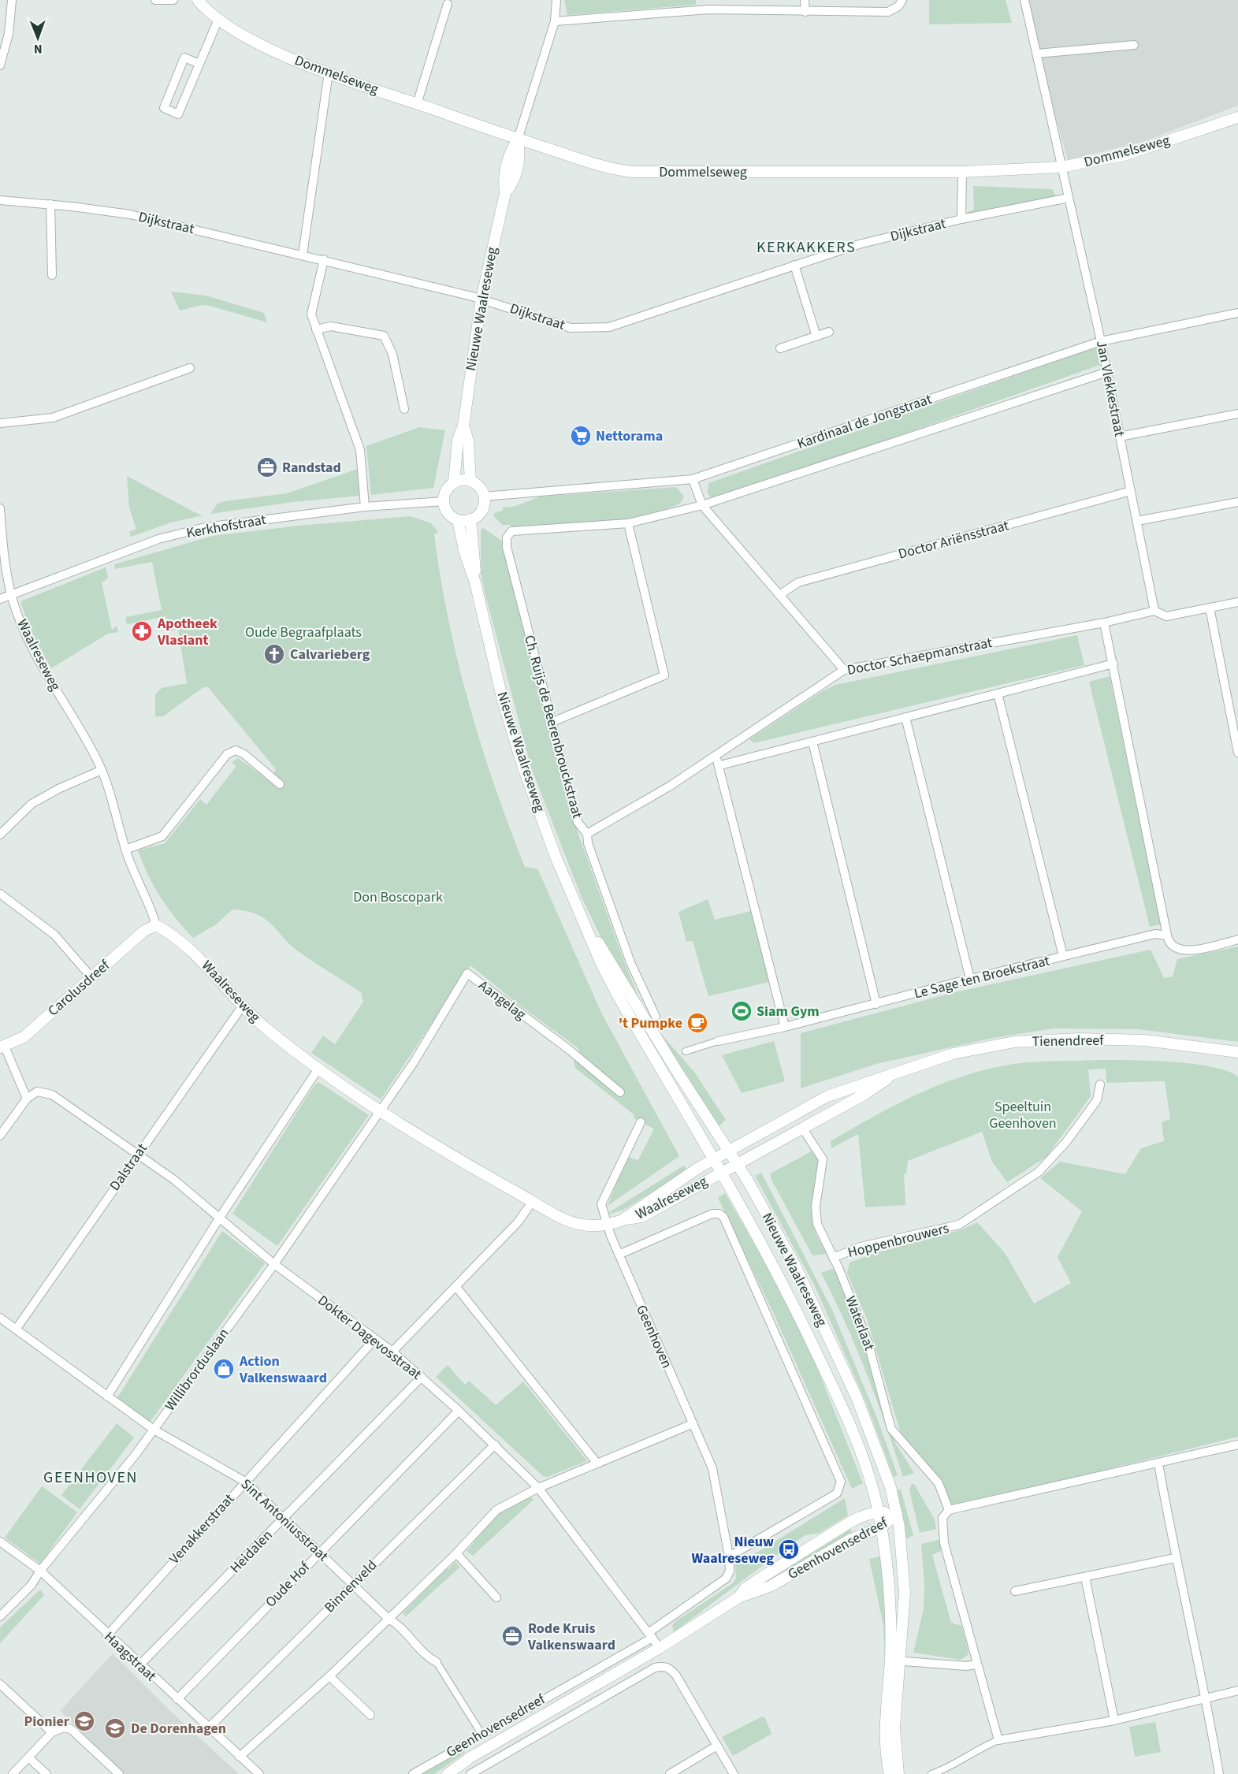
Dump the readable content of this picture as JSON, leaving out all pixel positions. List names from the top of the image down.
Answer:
{
  "streets": {
    "street": [
      "Dommelseweg",
      "Dijkstraat",
      "Nieuwe Waalreseweg",
      "Jan Vlekkestraat",
      "Kardinaal de Jongstraat",
      "Kerkhofstraat",
      "Doctor Ariënsstraat",
      "Waalreseweg",
      "Doctor Schaepmanstraat",
      "Ch. Ruijs de Beerenbrouckstraat",
      "Le Sage ten Broekstraat",
      "Carolusdreef",
      "Aangelag",
      "Tienendreef",
      "Dalstraat",
      "Hoppenbrouwers",
      "Waterlaat",
      "Geenhoven",
      "Dokter Dagevosstraat",
      "Willibrorduslaan",
      "Sint Antoniusstraat",
      "Venakkerstraat",
      "Geenhovensedreef",
      "Heidalen",
      "Oude Hof",
      "Binnenveld",
      "Haagstraat"
    ]
  },
  "crossings": [
    ["Dommelseweg", "Nieuwe Waalreseweg"],
    ["Dommelseweg", "Jan Vlekkestraat"],
    ["Dijkstraat", "Nieuwe Waalreseweg"],
    ["Dijkstraat", "Jan Vlekkestraat"],
    ["Nieuwe Waalreseweg", "Kardinaal de Jongstraat"],
    ["Nieuwe Waalreseweg", "Kerkhofstraat"],
    ["Nieuwe Waalreseweg", "Waalreseweg"],
    ["Nieuwe Waalreseweg", "Tienendreef"],
    ["Nieuwe Waalreseweg", "Geenhovensedreef"],
    ["Jan Vlekkestraat", "Kardinaal de Jongstraat"],
    ["Jan Vlekkestraat", "Doctor Ariënsstraat"],
    ["Jan Vlekkestraat", "Doctor Schaepmanstraat"],
    ["Kardinaal de Jongstraat", "Kerkhofstraat"],
    ["Kardinaal de Jongstraat", "Ch. Ruijs de Beerenbrouckstraat"],
    ["Kerkhofstraat", "Waalreseweg"],
    ["Waalreseweg", "Carolusdreef"],
    ["Waalreseweg", "Aangelag"],
    ["Waalreseweg", "Tienendreef"],
    ["Waalreseweg", "Dalstraat"],
    ["Waalreseweg", "Geenhoven"],
    ["Waalreseweg", "Willibrorduslaan"],
    ["Doctor Schaepmanstraat", "Ch. Ruijs de Beerenbrouckstraat"],
    ["Aangelag", "Willibrorduslaan"],
    ["Tienendreef", "Waterlaat"],
    ["Dalstraat", "Dokter Dagevosstraat"],
    ["Dalstraat", "Sint Antoniusstraat"],
    ["Hoppenbrouwers", "Waterlaat"],
    ["Geenhoven", "Geenhovensedreef"],
    ["Dokter Dagevosstraat", "Willibrorduslaan"],
    ["Dokter Dagevosstraat", "Venakkerstraat"],
    ["Dokter Dagevosstraat", "Geenhovensedreef"],
    ["Dokter Dagevosstraat", "Heidalen"],
    ["Dokter Dagevosstraat", "Oude Hof"],
    ["Dokter Dagevosstraat", "Binnenveld"],
    ["Willibrorduslaan", "Sint Antoniusstraat"],
    ["Willibrorduslaan", "Haagstraat"],
    ["Sint Antoniusstraat", "Venakkerstraat"],
    ["Sint Antoniusstraat", "Geenhovensedreef"],
    ["Sint Antoniusstraat", "Heidalen"],
    ["Sint Antoniusstraat", "Oude Hof"],
    ["Sint Antoniusstraat", "Binnenveld"],
    ["Venakkerstraat", "Haagstraat"],
    ["Heidalen", "Haagstraat"],
    ["Oude Hof", "Haagstraat"],
    ["Binnenveld", "Haagstraat"]
  ],
  "districts": ["KERKAKKERS", "GEENHOVEN"],
  "parks": ["Oude Begraafplaats", "Don Boscopark", "Speeltuin Geenhoven"],
  "places": {
    "supermarket": ["Nettorama"],
    "office": ["Randstad", "Rode Kruis Valkenswaard"],
    "pharmacy": ["Apotheek Vlaslant"],
    "church": ["Calvarieberg"],
    "sports": ["Siam Gym"],
    "cafe": ["'t Pumpke"],
    "shop": ["Action Valkenswaard"],
    "bus stop": ["Nieuw Waalreseweg"],
    "school or university": ["Pionier", "De Dorenhagen"]
  },
  "north": "bottom"
}
